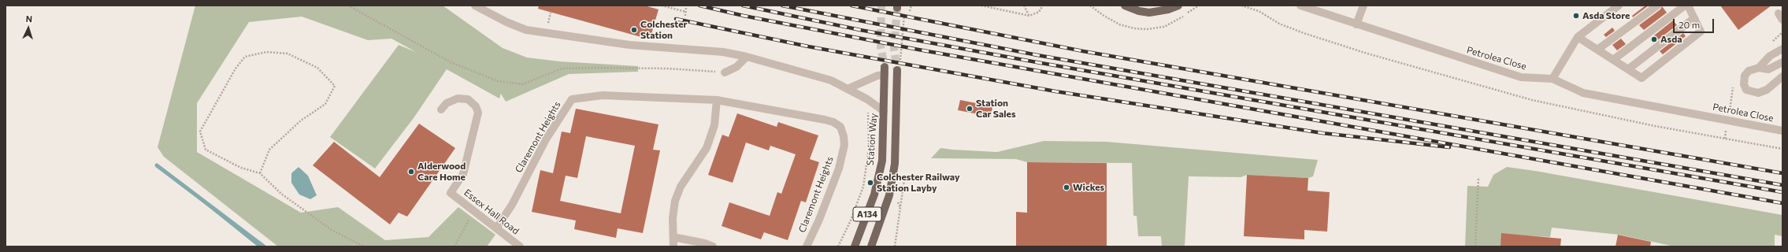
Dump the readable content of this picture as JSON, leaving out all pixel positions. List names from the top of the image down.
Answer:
{
  "streets": {
    "main road": ["Station Way", "A134"],
    "street": ["Petrolea Close", "Claremont Heights", "Essex Hall Road"]
  },
  "crossings": [
    ["Claremont Heights", "Essex Hall Road"]
  ],
  "places": [
    "Asda Store",
    "Colchester Station",
    "Asda",
    "Station Car Sales",
    "Alderwood Care Home",
    "Colchester Railway Station Layby",
    "Wickes"
  ],
  "scale_bar": "20 m",
  "north": "top"
}
